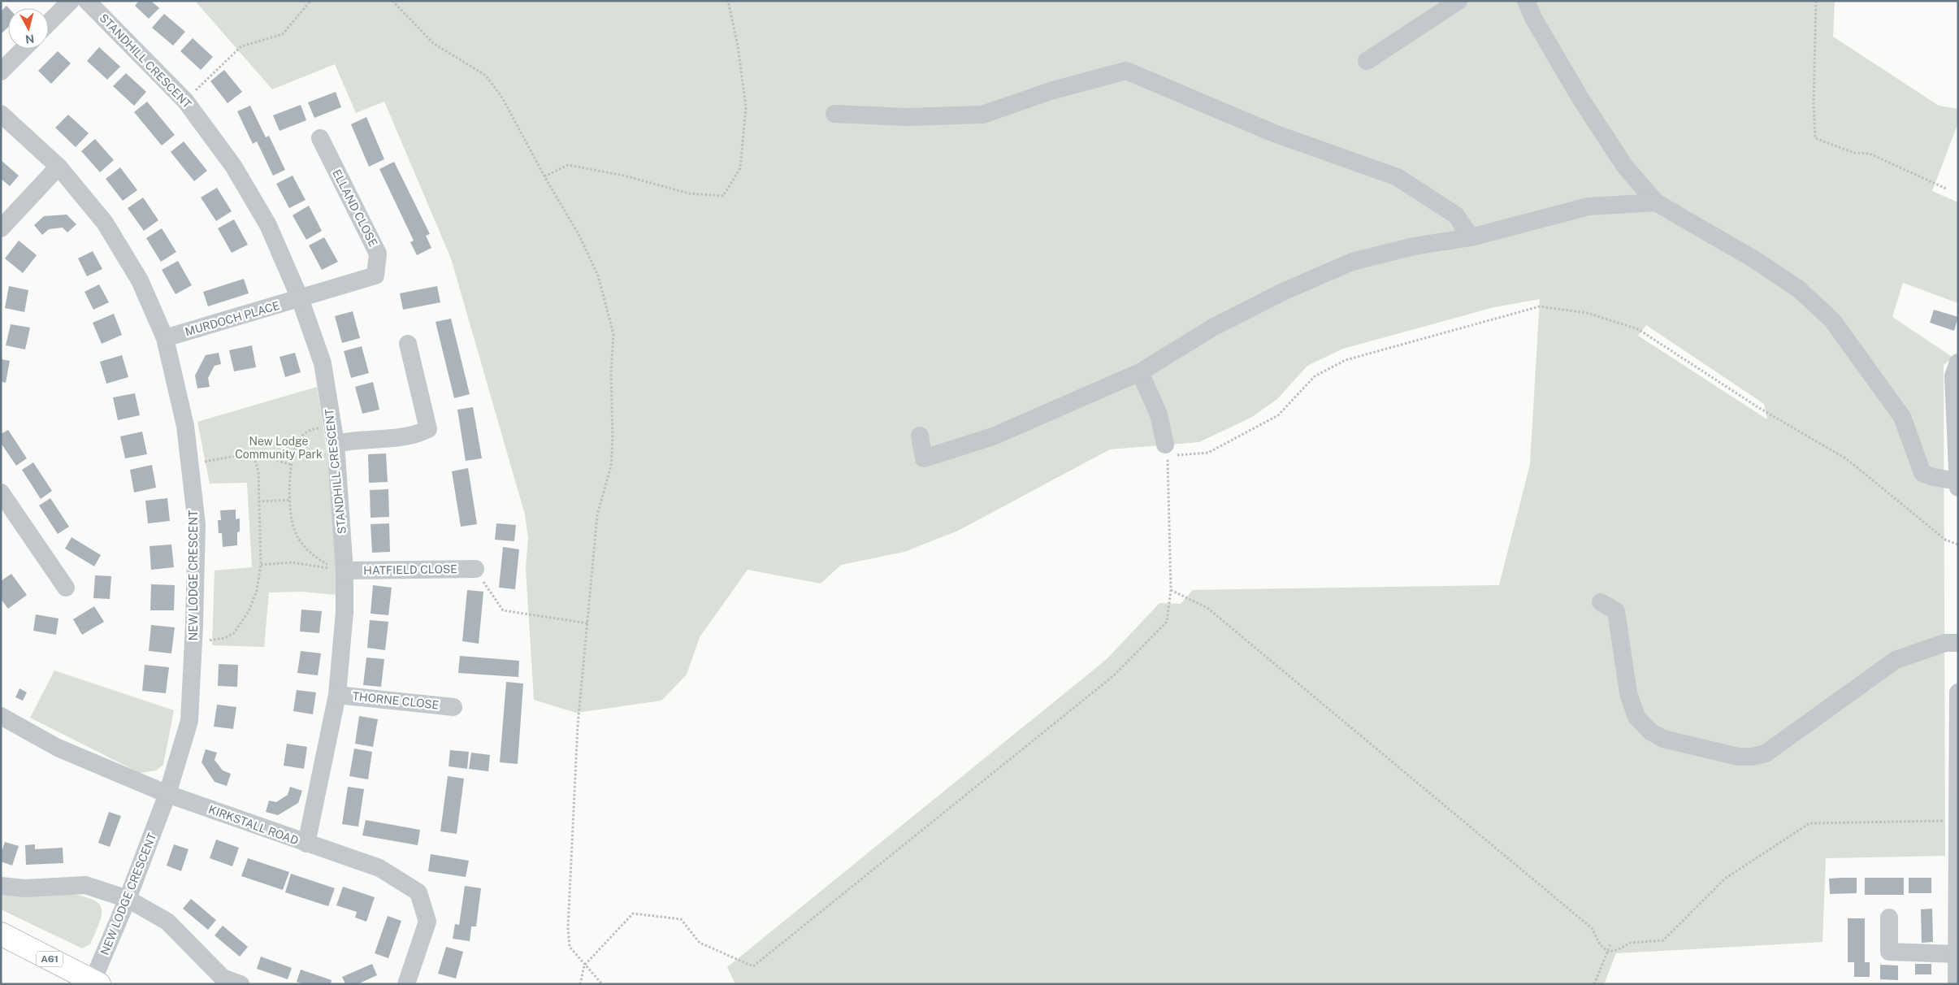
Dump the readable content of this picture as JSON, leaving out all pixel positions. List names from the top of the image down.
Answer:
{
  "streets": {
    "main road": ["A61"],
    "street": [
      "STANDHILL CRESCENT",
      "ELLAND CLOSE",
      "MURDOCH PLACE",
      "HATFIELD CLOSE",
      "NEW LODGE CRESCENT",
      "THORNE CLOSE",
      "KIRKSTALL ROAD"
    ]
  },
  "crossings": [
    ["STANDHILL CRESCENT", "ELLAND CLOSE"],
    ["STANDHILL CRESCENT", "MURDOCH PLACE"],
    ["STANDHILL CRESCENT", "HATFIELD CLOSE"],
    ["STANDHILL CRESCENT", "THORNE CLOSE"],
    ["STANDHILL CRESCENT", "KIRKSTALL ROAD"],
    ["ELLAND CLOSE", "MURDOCH PLACE"],
    ["MURDOCH PLACE", "NEW LODGE CRESCENT"],
    ["NEW LODGE CRESCENT", "KIRKSTALL ROAD"],
    ["NEW LODGE CRESCENT", "A61"]
  ],
  "parks": ["New Lodge Community Park"],
  "north": "bottom"
}
